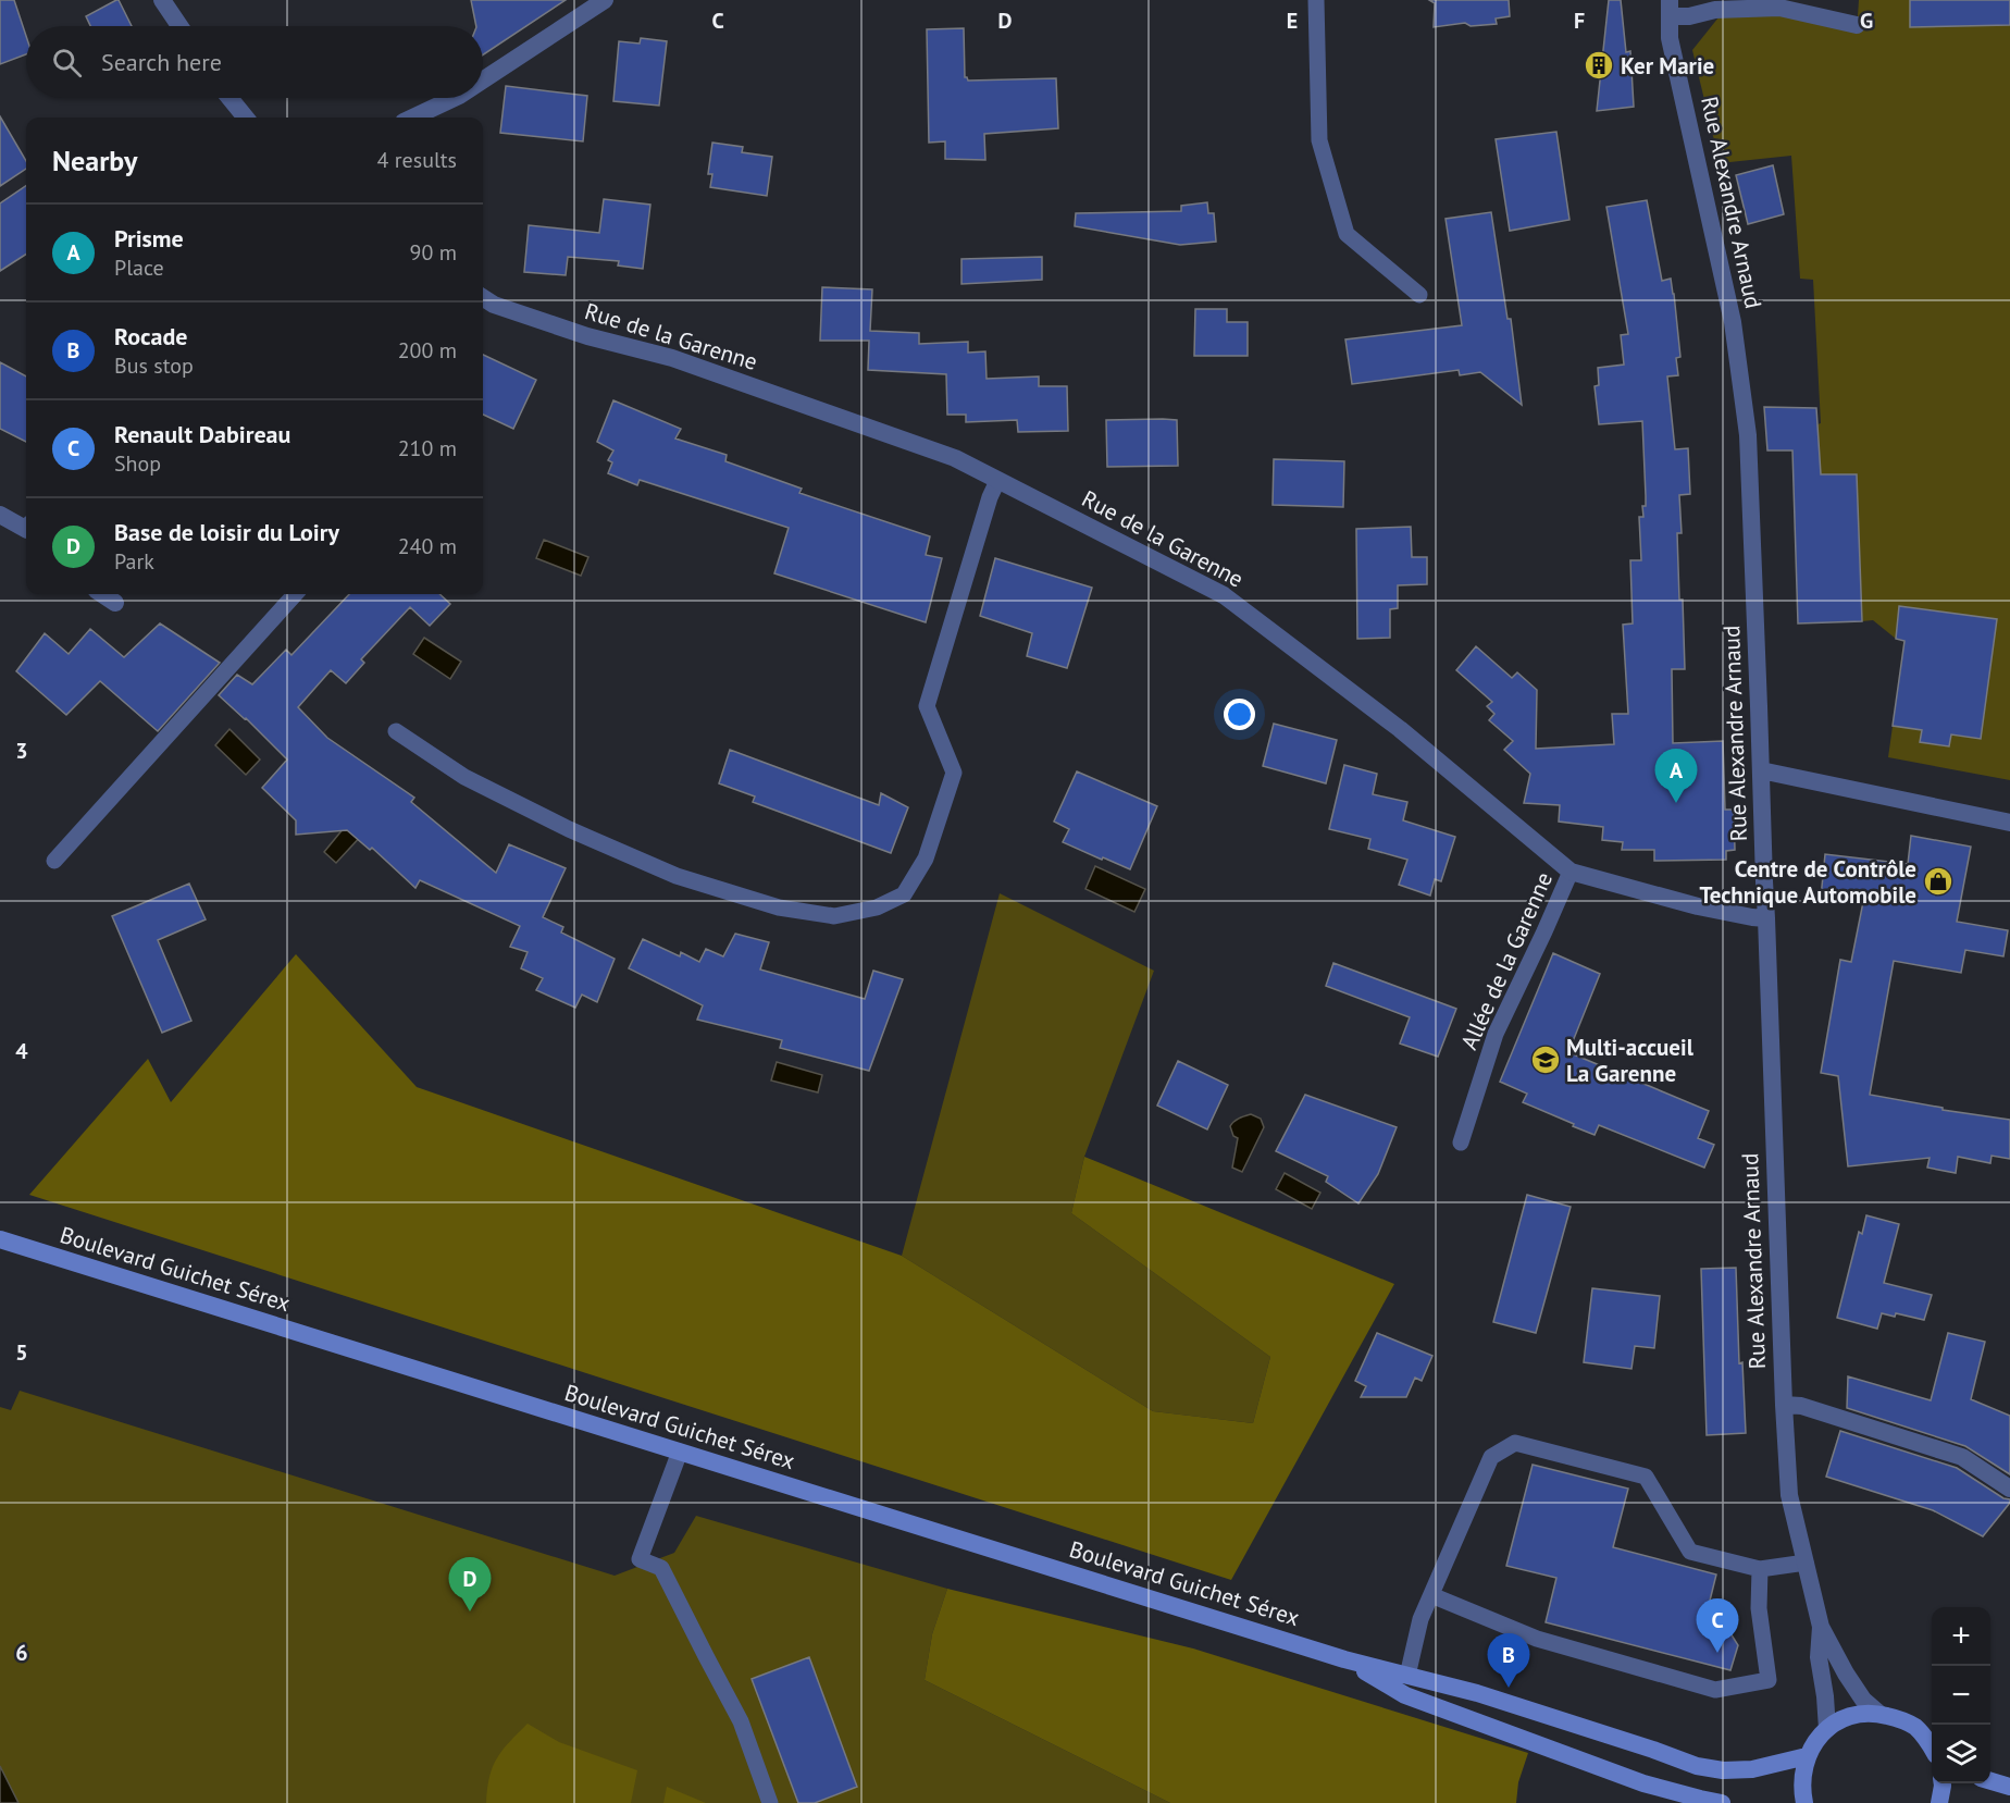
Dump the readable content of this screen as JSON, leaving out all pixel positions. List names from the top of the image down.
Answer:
{
  "streets": {
    "main road": ["Boulevard Guichet Sérex"],
    "street": ["Rue Alexandre Arnaud", "Rue de la Garenne"],
    "lane": ["Allée de la Garenne"]
  },
  "crossings": [
    ["Rue Alexandre Arnaud", "Rue de la Garenne"],
    ["Rue de la Garenne", "Allée de la Garenne"]
  ],
  "places": {
    "building": ["Ker Marie"],
    "shop": ["Centre de Contrôle Technique Automobile"],
    "school or university": ["Multi-accueil La Garenne"]
  },
  "page": {
    "search": "Search here",
    "heading": ["Nearby", "4 results"],
    "list": [
      {
        "mark": "A",
        "name": "Prisme",
        "note": "Place",
        "value": "90 m"
      },
      {
        "mark": "B",
        "name": "Rocade",
        "note": "Bus stop",
        "value": "200 m"
      },
      {
        "mark": "C",
        "name": "Renault Dabireau",
        "note": "Shop",
        "value": "210 m"
      },
      {
        "mark": "D",
        "name": "Base de loisir du Loiry",
        "note": "Park",
        "value": "240 m"
      }
    ],
    "pins": [
      "A",
      "D",
      "C",
      "B"
    ],
    "map_buttons": ["+", "−"]
  },
  "grid": {
    "columns": [
      "C",
      "D",
      "E",
      "F",
      "G"
    ],
    "rows": [
      "3",
      "4",
      "5",
      "6"
    ]
  }
}
